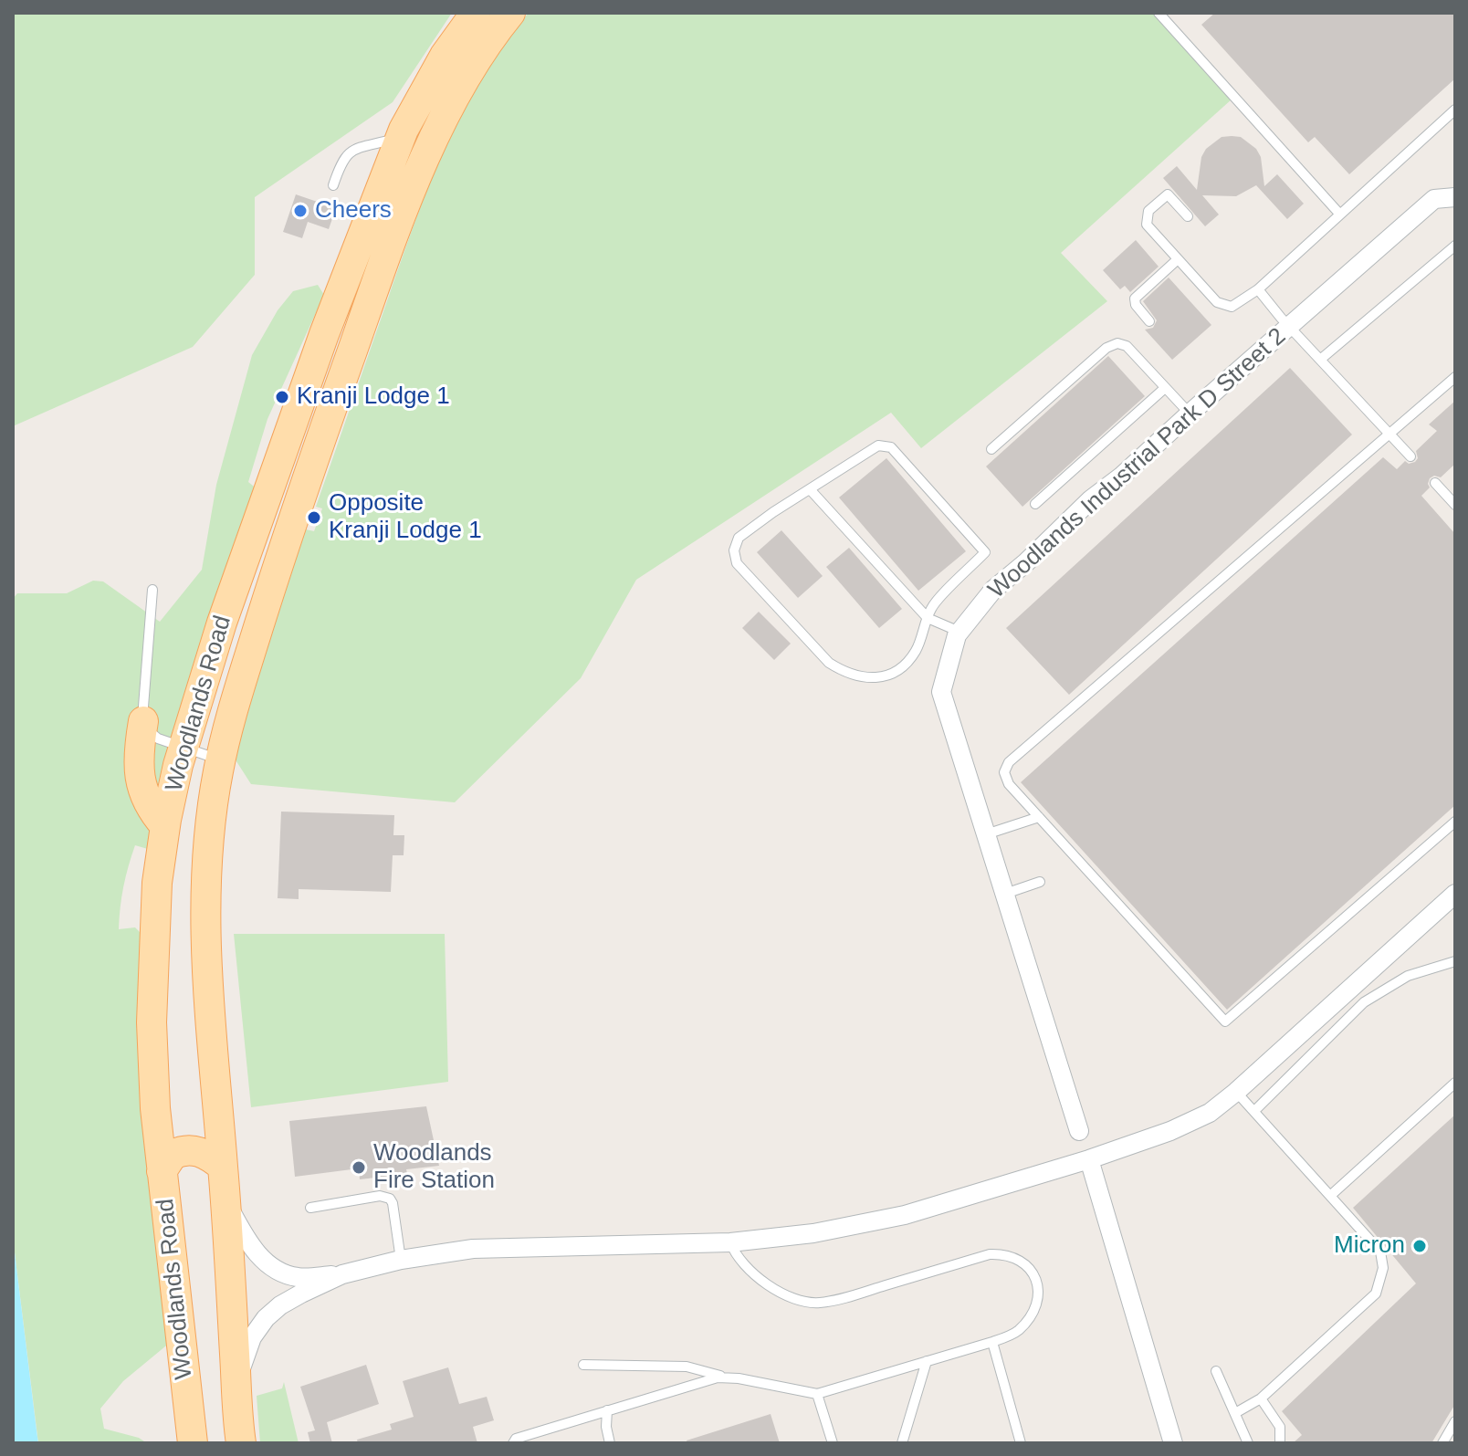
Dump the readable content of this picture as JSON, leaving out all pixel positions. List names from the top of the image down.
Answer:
{
  "streets": {
    "main road": ["Woodlands Road"],
    "street": ["Woodlands Industrial Park D Street 2"]
  },
  "places": [
    "Cheers",
    "Kranji Lodge 1",
    "Opposite Kranji Lodge 1",
    "Woodlands Fire Station",
    "Micron"
  ]
}
